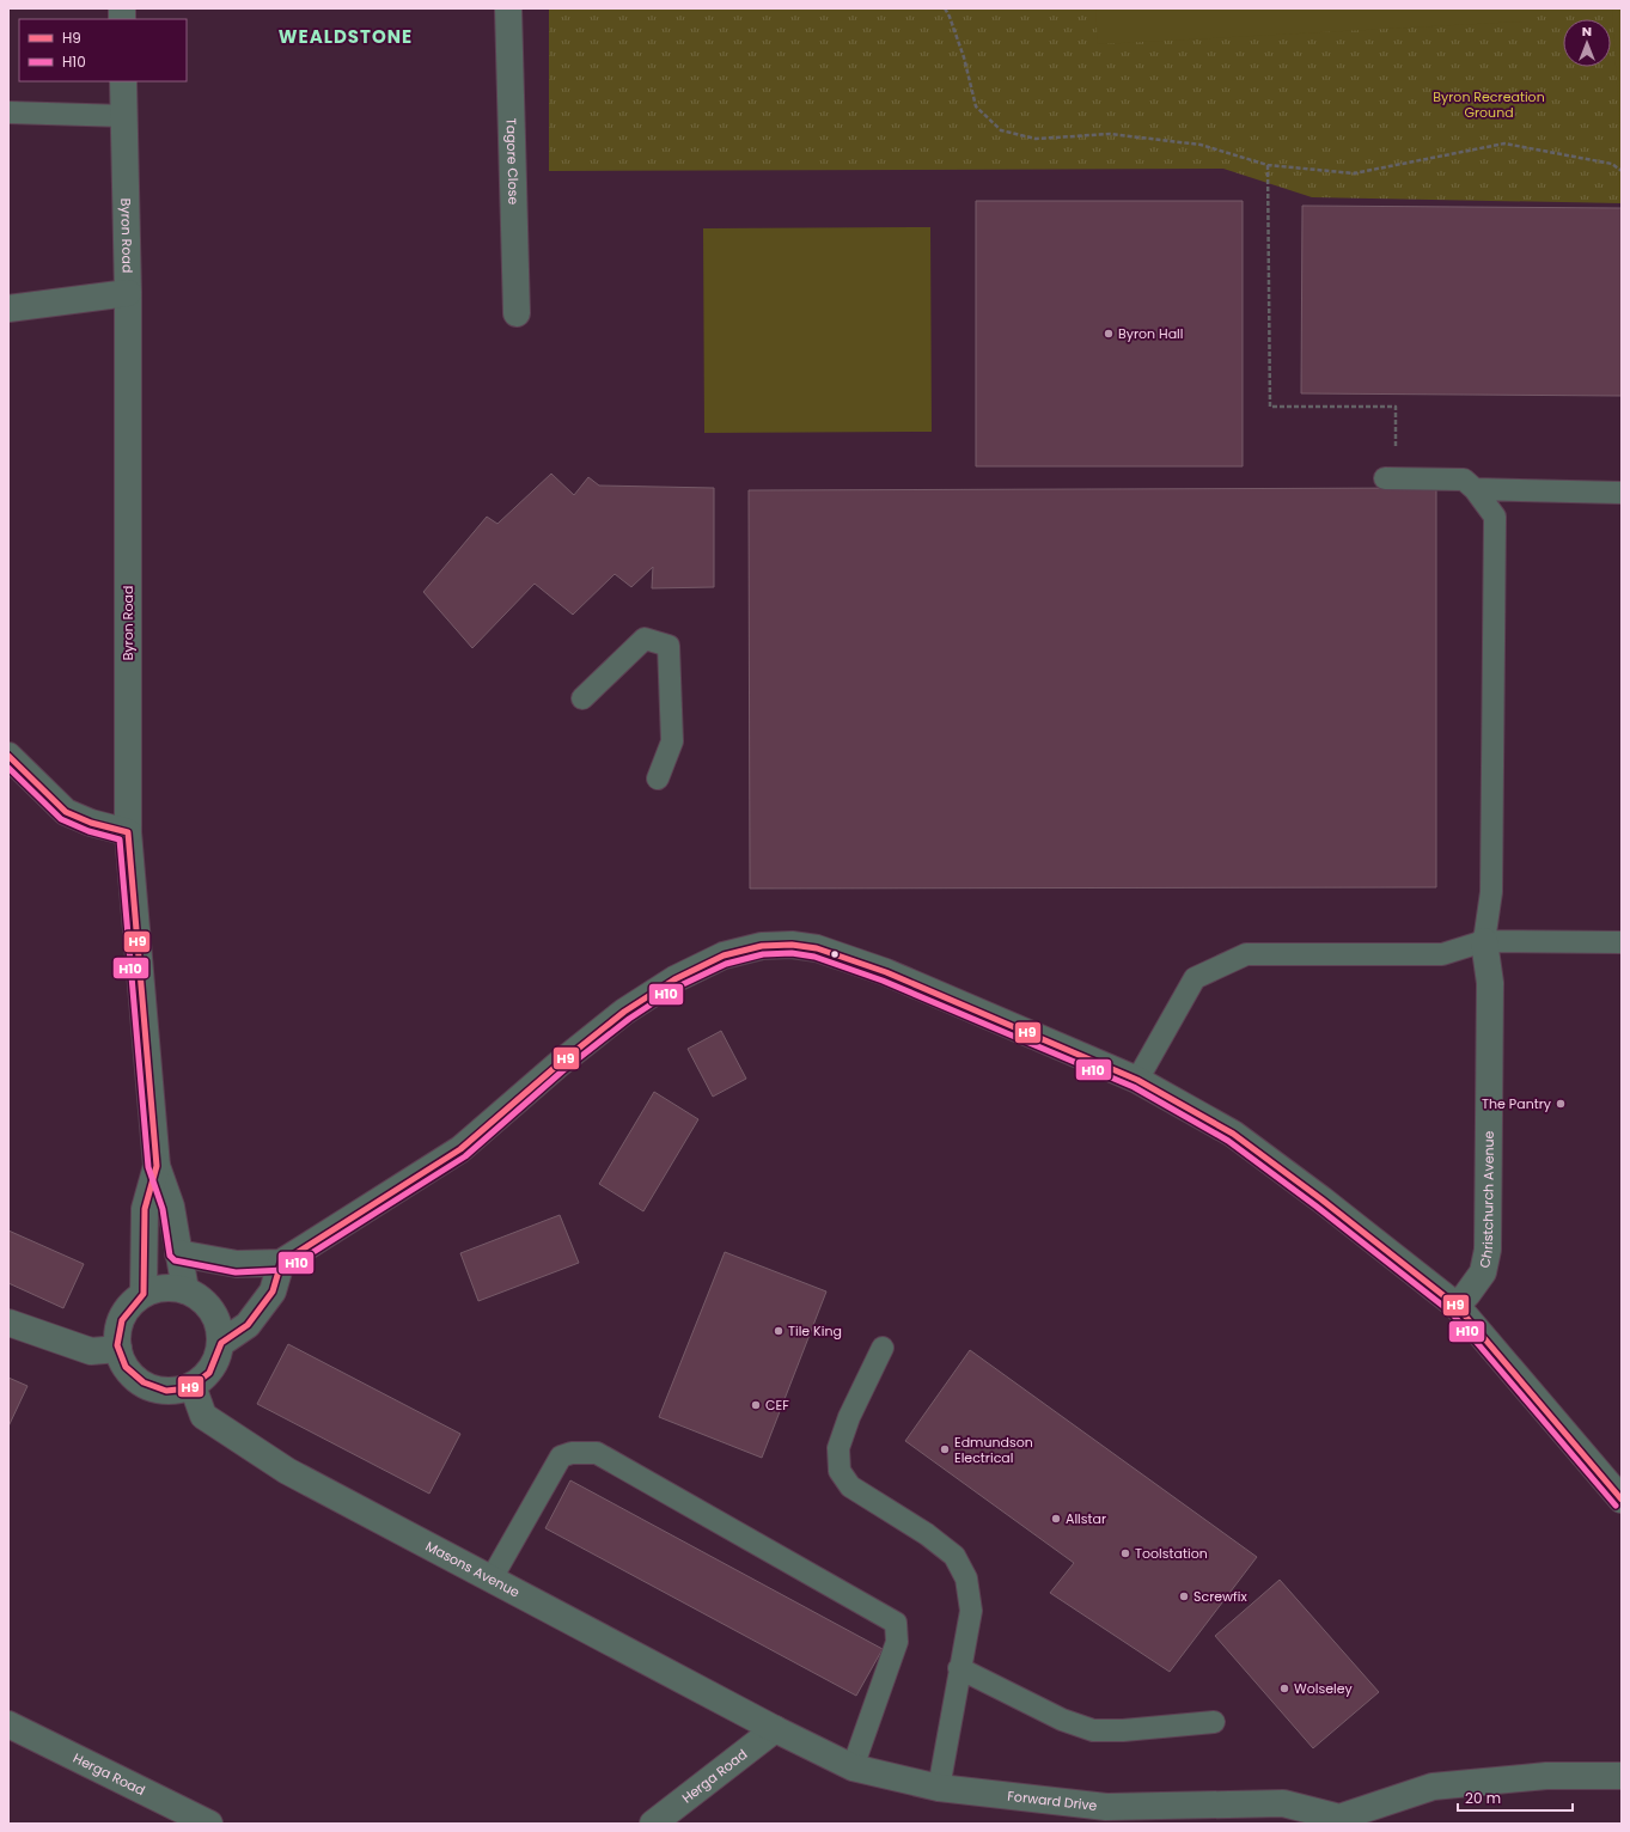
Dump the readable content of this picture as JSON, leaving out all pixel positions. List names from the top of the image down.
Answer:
{
  "streets": {
    "street": [
      "Tagore Close",
      "Byron Road",
      "Christchurch Avenue",
      "Masons Avenue",
      "Herga Road",
      "Forward Drive"
    ]
  },
  "crossings": [
    ["Byron Road", "Masons Avenue"],
    ["Masons Avenue", "Herga Road"],
    ["Masons Avenue", "Forward Drive"],
    ["Herga Road", "Forward Drive"]
  ],
  "districts": ["WEALDSTONE"],
  "parks": ["Byron Recreation Ground"],
  "places": [
    "Byron Hall",
    "The Pantry",
    "Tile King",
    "CEF",
    "Edmundson Electrical",
    "Allstar",
    "Toolstation",
    "Screwfix",
    "Wolseley"
  ],
  "lines": ["transit line H9", "transit line H10"],
  "legend": ["H9", "H10"],
  "scale_bar": "20 m",
  "north": "top"
}
